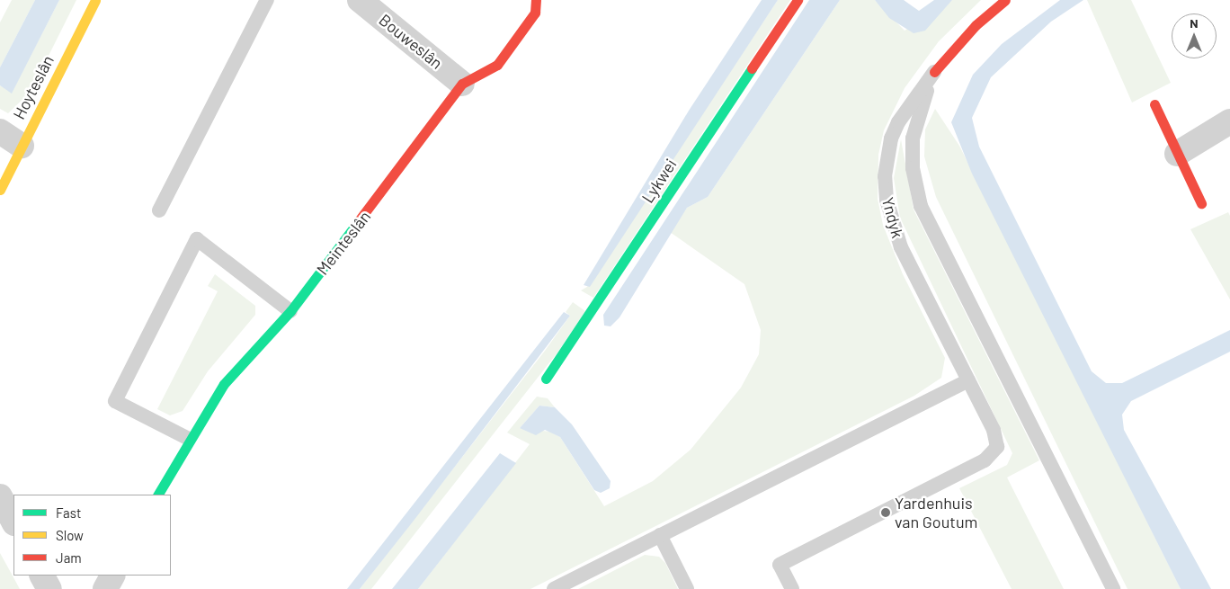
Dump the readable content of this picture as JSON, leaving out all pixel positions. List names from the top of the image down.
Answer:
{
  "streets": {
    "street": [
      "Bouweslân",
      "Hoyteslân",
      "Lykwei",
      "Yndyk",
      "Meinteslân"
    ]
  },
  "crossings": [
    ["Bouweslân", "Meinteslân"]
  ],
  "places": ["Yardenhuis van Goutum"],
  "legend": ["Fast", "Slow", "Jam"],
  "north": "top"
}
